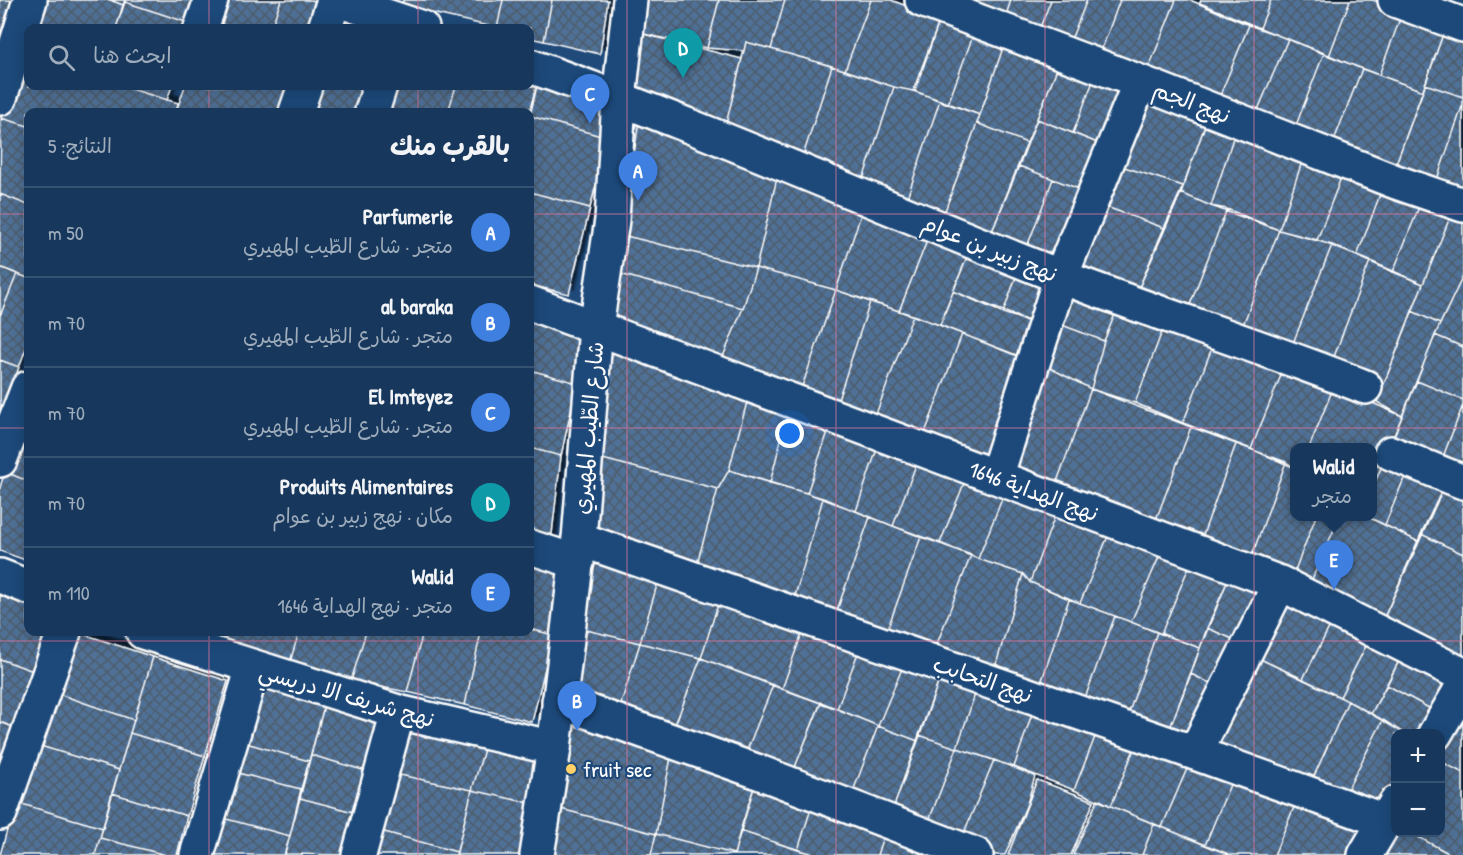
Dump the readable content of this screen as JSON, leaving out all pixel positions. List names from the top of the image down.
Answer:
{
  "streets": {
    "street": [
      "نهج الجم",
      "نهج زبير بن عوام",
      "شارع الطّيب المهيري",
      "نهج الهداية 1646",
      "نهج التحابب",
      "نهج شريف الا دريسي"
    ]
  },
  "crossings": [
    ["نهج زبير بن عوام", "شارع الطّيب المهيري"],
    ["شارع الطّيب المهيري", "نهج الهداية 1646"],
    ["شارع الطّيب المهيري", "نهج التحابب"],
    ["شارع الطّيب المهيري", "نهج شريف الا دريسي"]
  ],
  "places": ["fruit sec"],
  "page": {
    "search": "ابحث هنا",
    "pins": [
      "D",
      "C",
      "A",
      "E",
      "B"
    ],
    "heading": ["بالقرب منك", "النتائج: 5"],
    "list": [
      {
        "mark": "A",
        "name": "Parfumerie",
        "note": "متجر · شارع الطّيب المهيري",
        "value": "50 m"
      },
      {
        "mark": "B",
        "name": "al baraka",
        "note": "متجر · شارع الطّيب المهيري",
        "value": "70 m"
      },
      {
        "mark": "C",
        "name": "El Imteyez",
        "note": "متجر · شارع الطّيب المهيري",
        "value": "70 m"
      },
      {
        "mark": "D",
        "name": "Produits Alimentaires",
        "note": "مكان · نهج زبير بن عوام",
        "value": "70 m"
      },
      {
        "mark": "E",
        "name": "Walid",
        "note": "متجر · نهج الهداية 1646",
        "value": "110 m"
      }
    ],
    "popup": ["Walid", "متجر"],
    "map_buttons": ["+", "−"]
  }
}
